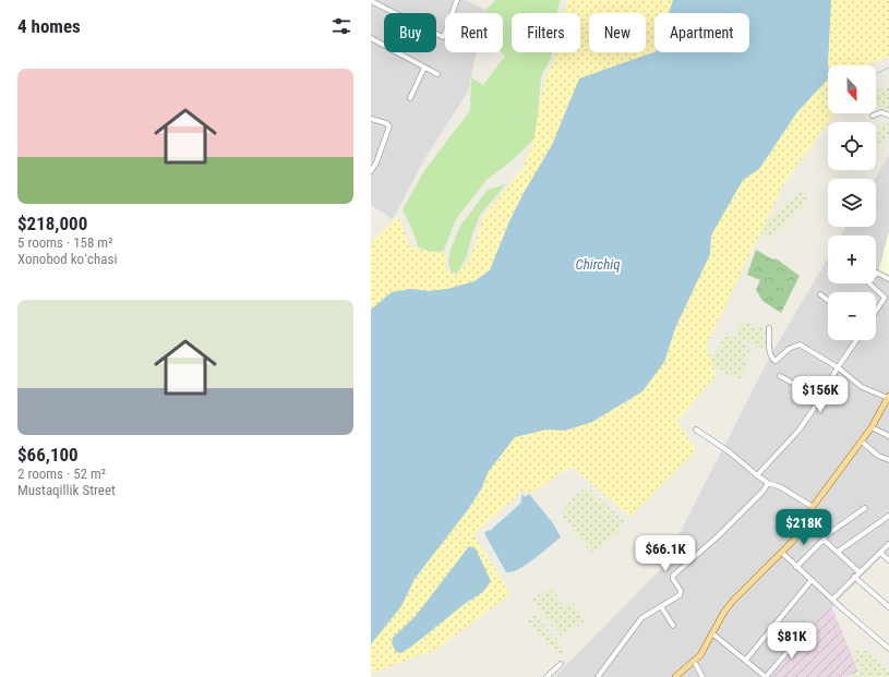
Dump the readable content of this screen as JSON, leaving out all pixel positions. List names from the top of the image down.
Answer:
{
  "water": ["Chirchiq"],
  "north": "bottom",
  "page": {
    "heading": "4 homes",
    "chip": [
      "Buy",
      "Rent",
      "Filters",
      "New",
      "Apartment"
    ],
    "list": [
      {
        "name": "$218,000",
        "note": "5 rooms · 158 m² · Xonobod koʻchasi"
      },
      {
        "name": "$66,100",
        "note": "2 rooms · 52 m² · Mustaqillik Street"
      }
    ],
    "map_buttons": ["+", "−"],
    "price": [
      "$156K",
      "$218K",
      "$66.1K",
      "$81K"
    ]
  }
}
